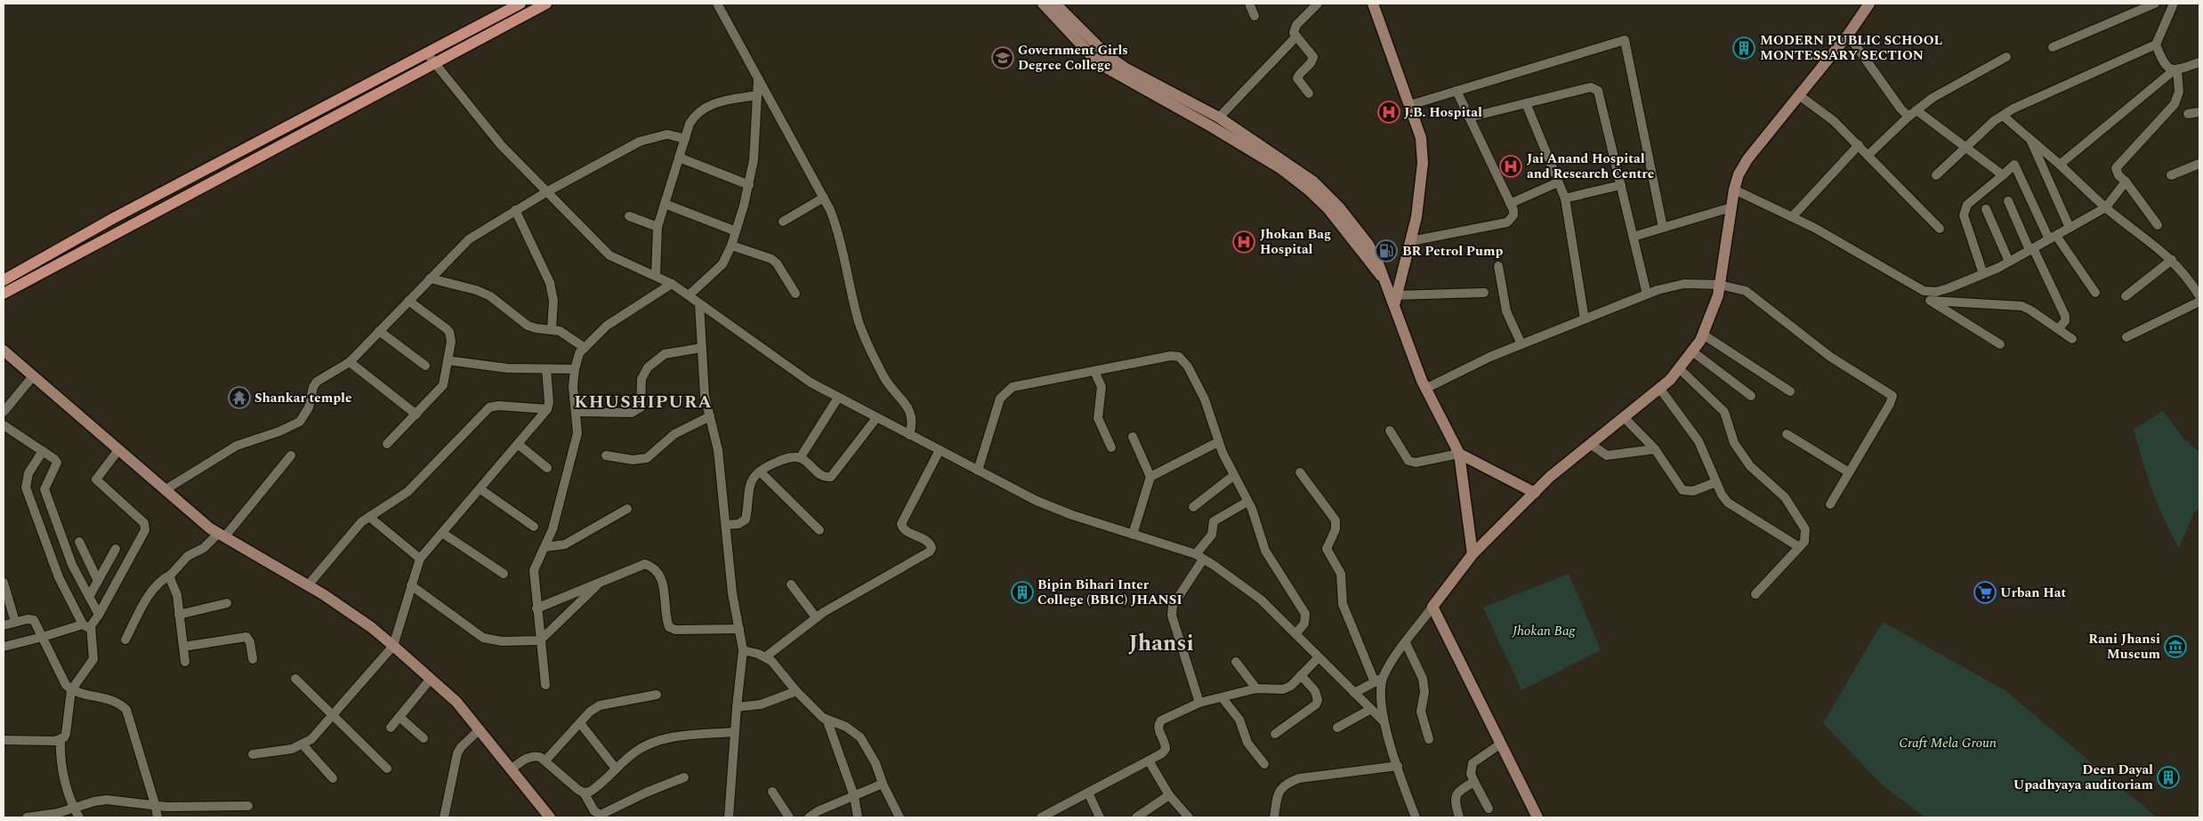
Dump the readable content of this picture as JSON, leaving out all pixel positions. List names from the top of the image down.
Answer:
{
  "districts": ["KHUSHIPURA", "Jhansi"],
  "parks": ["Jhokan Bag", "Craft Mela Groun"],
  "places": {
    "building": ["MODERN PUBLIC SCHOOL MONTESSARY SECTION", "Bipin Bihari Inter College (BBIC) JHANSI", "Deen Dayal Upadhyaya auditoriam"],
    "school or university": ["Government Girls Degree College"],
    "hospital": ["J.B. Hospital", "Jai Anand Hospital and Research Centre", "Jhokan Bag Hospital"],
    "fuel station": ["BR Petrol Pump"],
    "temple": ["Shankar temple"],
    "supermarket": ["Urban Hat"],
    "museum": ["Rani Jhansi Museum"]
  }
}
